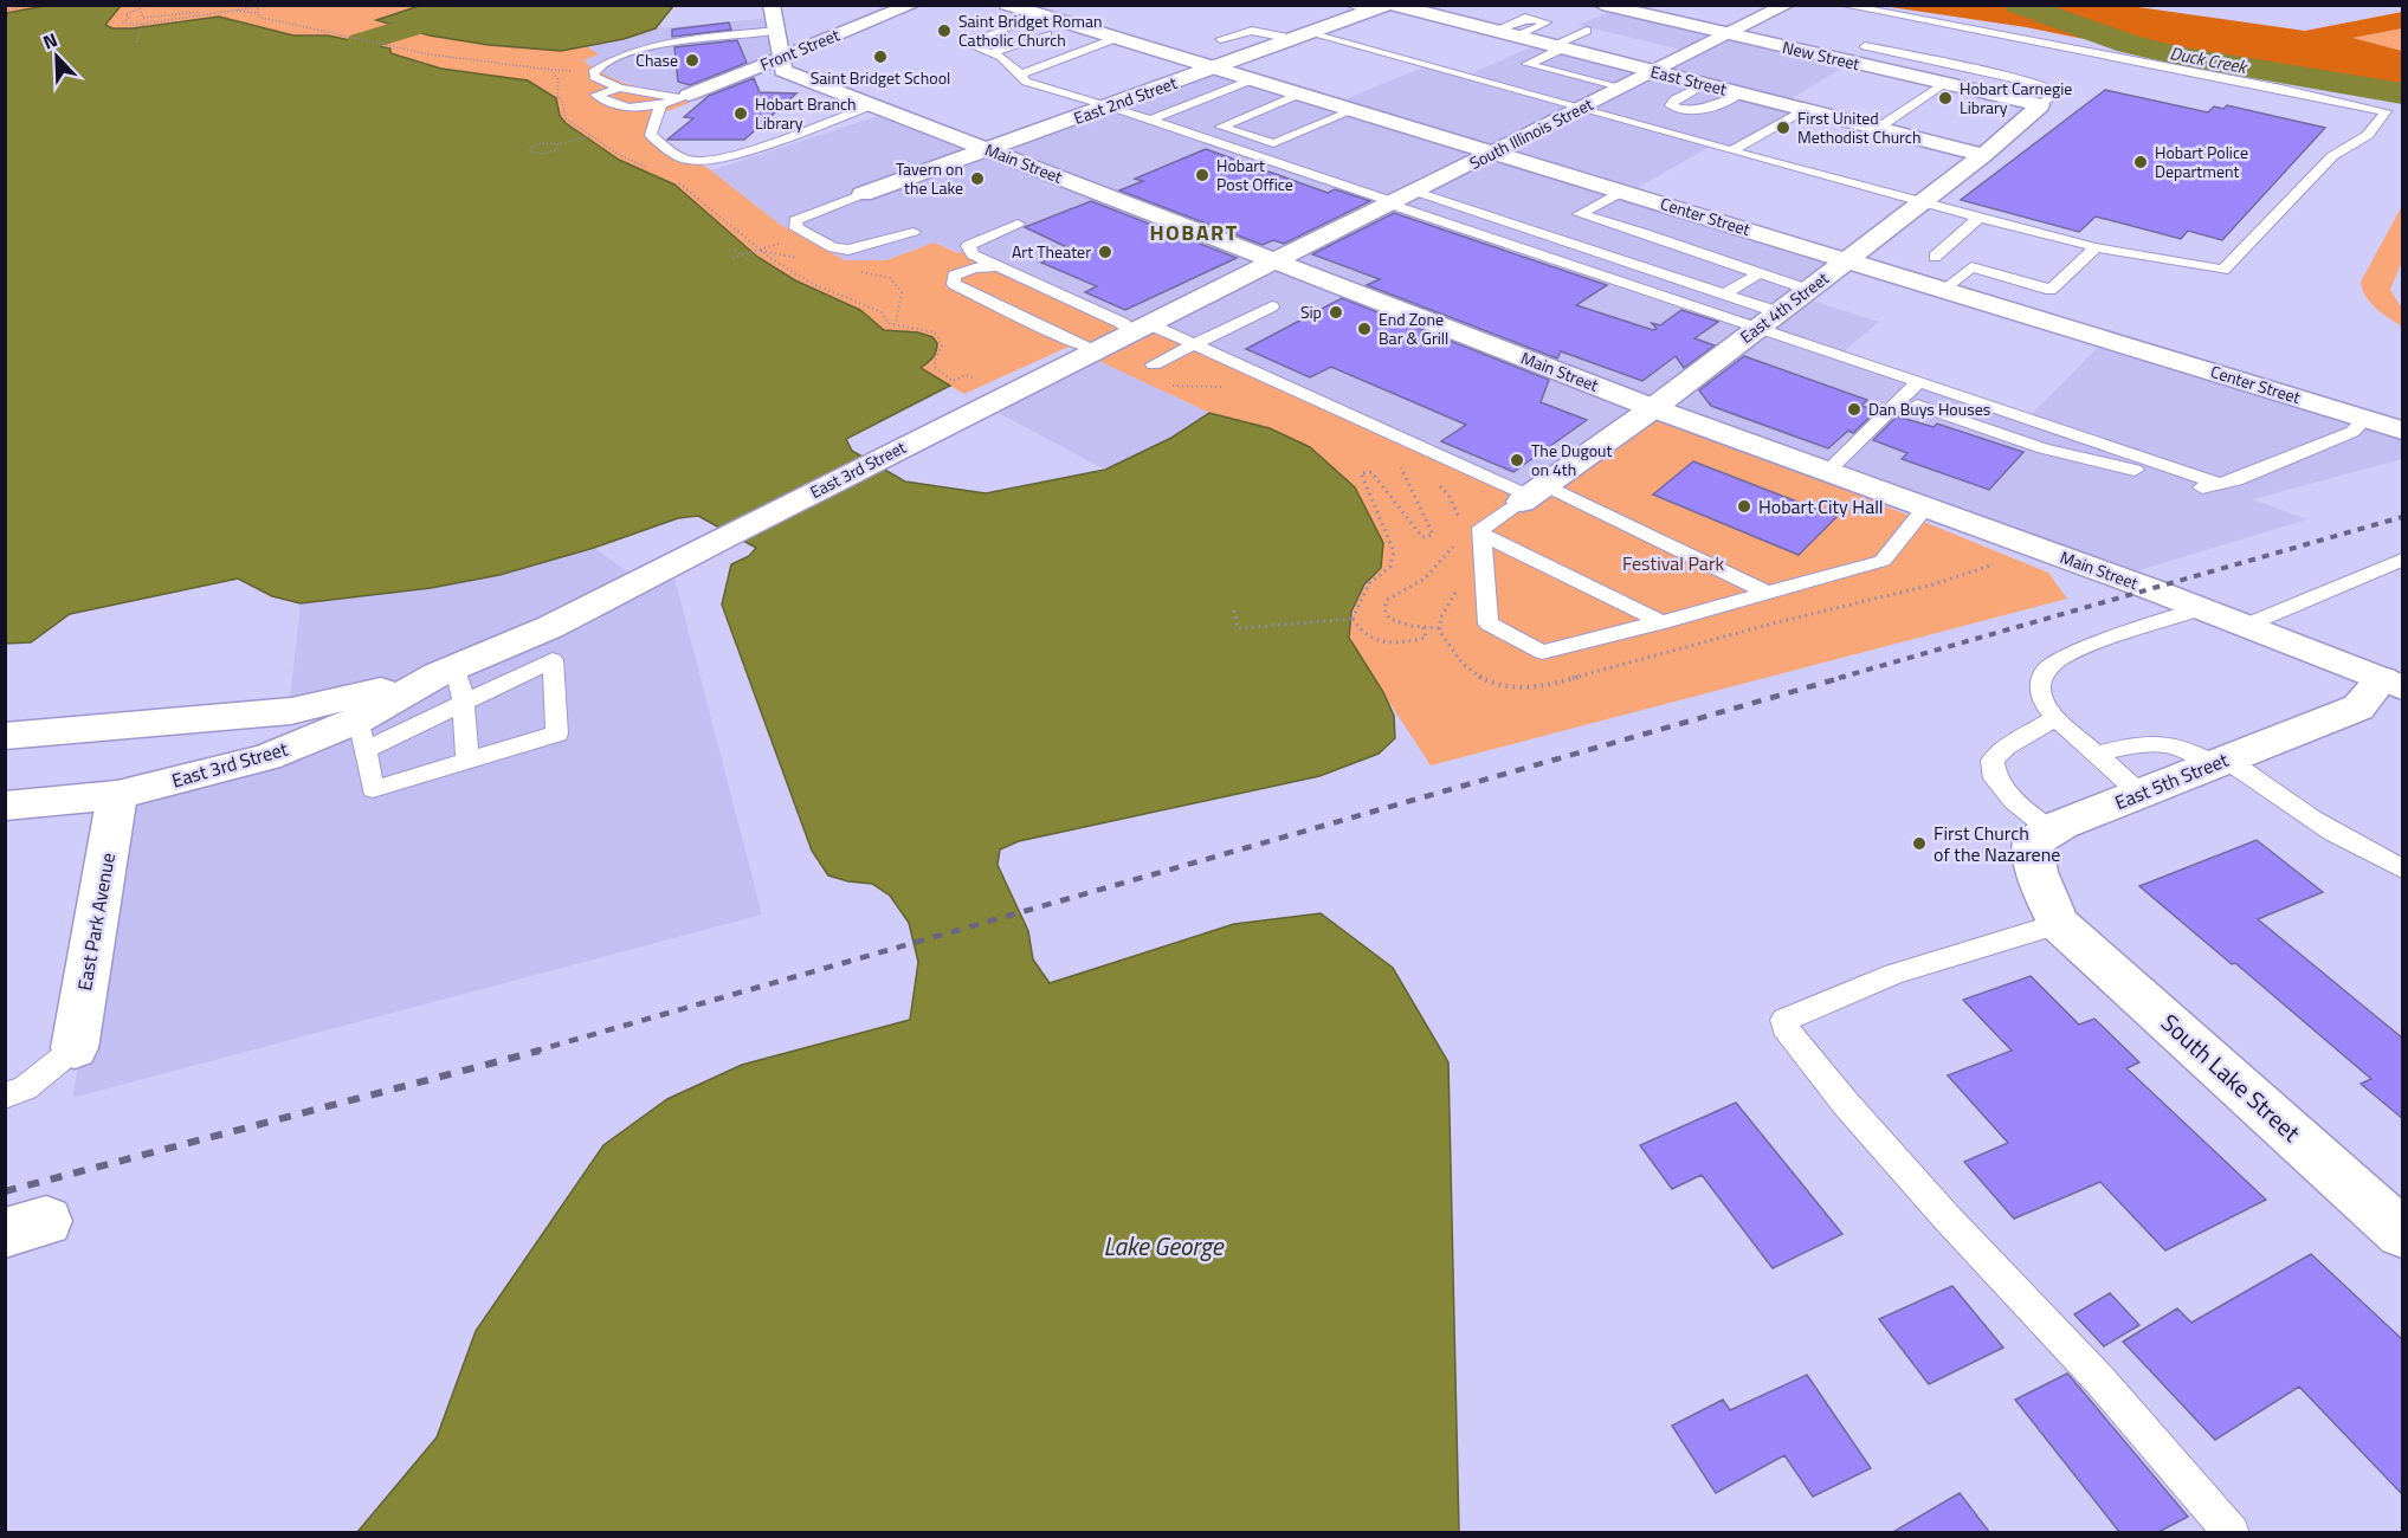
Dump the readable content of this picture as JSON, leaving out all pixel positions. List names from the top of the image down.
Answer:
{
  "streets": {
    "street": [
      "Front Street",
      "New Street",
      "East Street",
      "East 2nd Street",
      "South Illinois Street",
      "Main Street",
      "Center Street",
      "East 4th Street",
      "East 3rd Street",
      "East 5th Street",
      "East Park Avenue",
      "South Lake Street"
    ]
  },
  "crossings": [
    ["Front Street", "Main Street"],
    ["New Street", "South Illinois Street"],
    ["New Street", "East 4th Street"],
    ["East Street", "South Illinois Street"],
    ["East Street", "East 4th Street"],
    ["East 2nd Street", "Main Street"],
    ["East 2nd Street", "Center Street"],
    ["South Illinois Street", "Main Street"],
    ["South Illinois Street", "Center Street"],
    ["South Illinois Street", "East 3rd Street"],
    ["Main Street", "East 4th Street"],
    ["Main Street", "East 3rd Street"],
    ["Main Street", "East 5th Street"],
    ["Center Street", "East 4th Street"],
    ["East 3rd Street", "East Park Avenue"]
  ],
  "districts": ["HOBART"],
  "water": ["Duck Creek", "Lake George"],
  "parks": ["Festival Park"],
  "places": [
    "Saint Bridget Roman Catholic Church",
    "Saint Bridget School",
    "Chase",
    "Hobart Carnegie Library",
    "Hobart Branch Library",
    "First United Methodist Church",
    "Hobart Police Department",
    "Hobart Post Office",
    "Tavern on the Lake",
    "Art Theater",
    "Sip",
    "End Zone Bar & Grill",
    "Dan Buys Houses",
    "The Dugout on 4th",
    "Hobart City Hall",
    "First Church of the Nazarene"
  ],
  "north": "top left"
}
